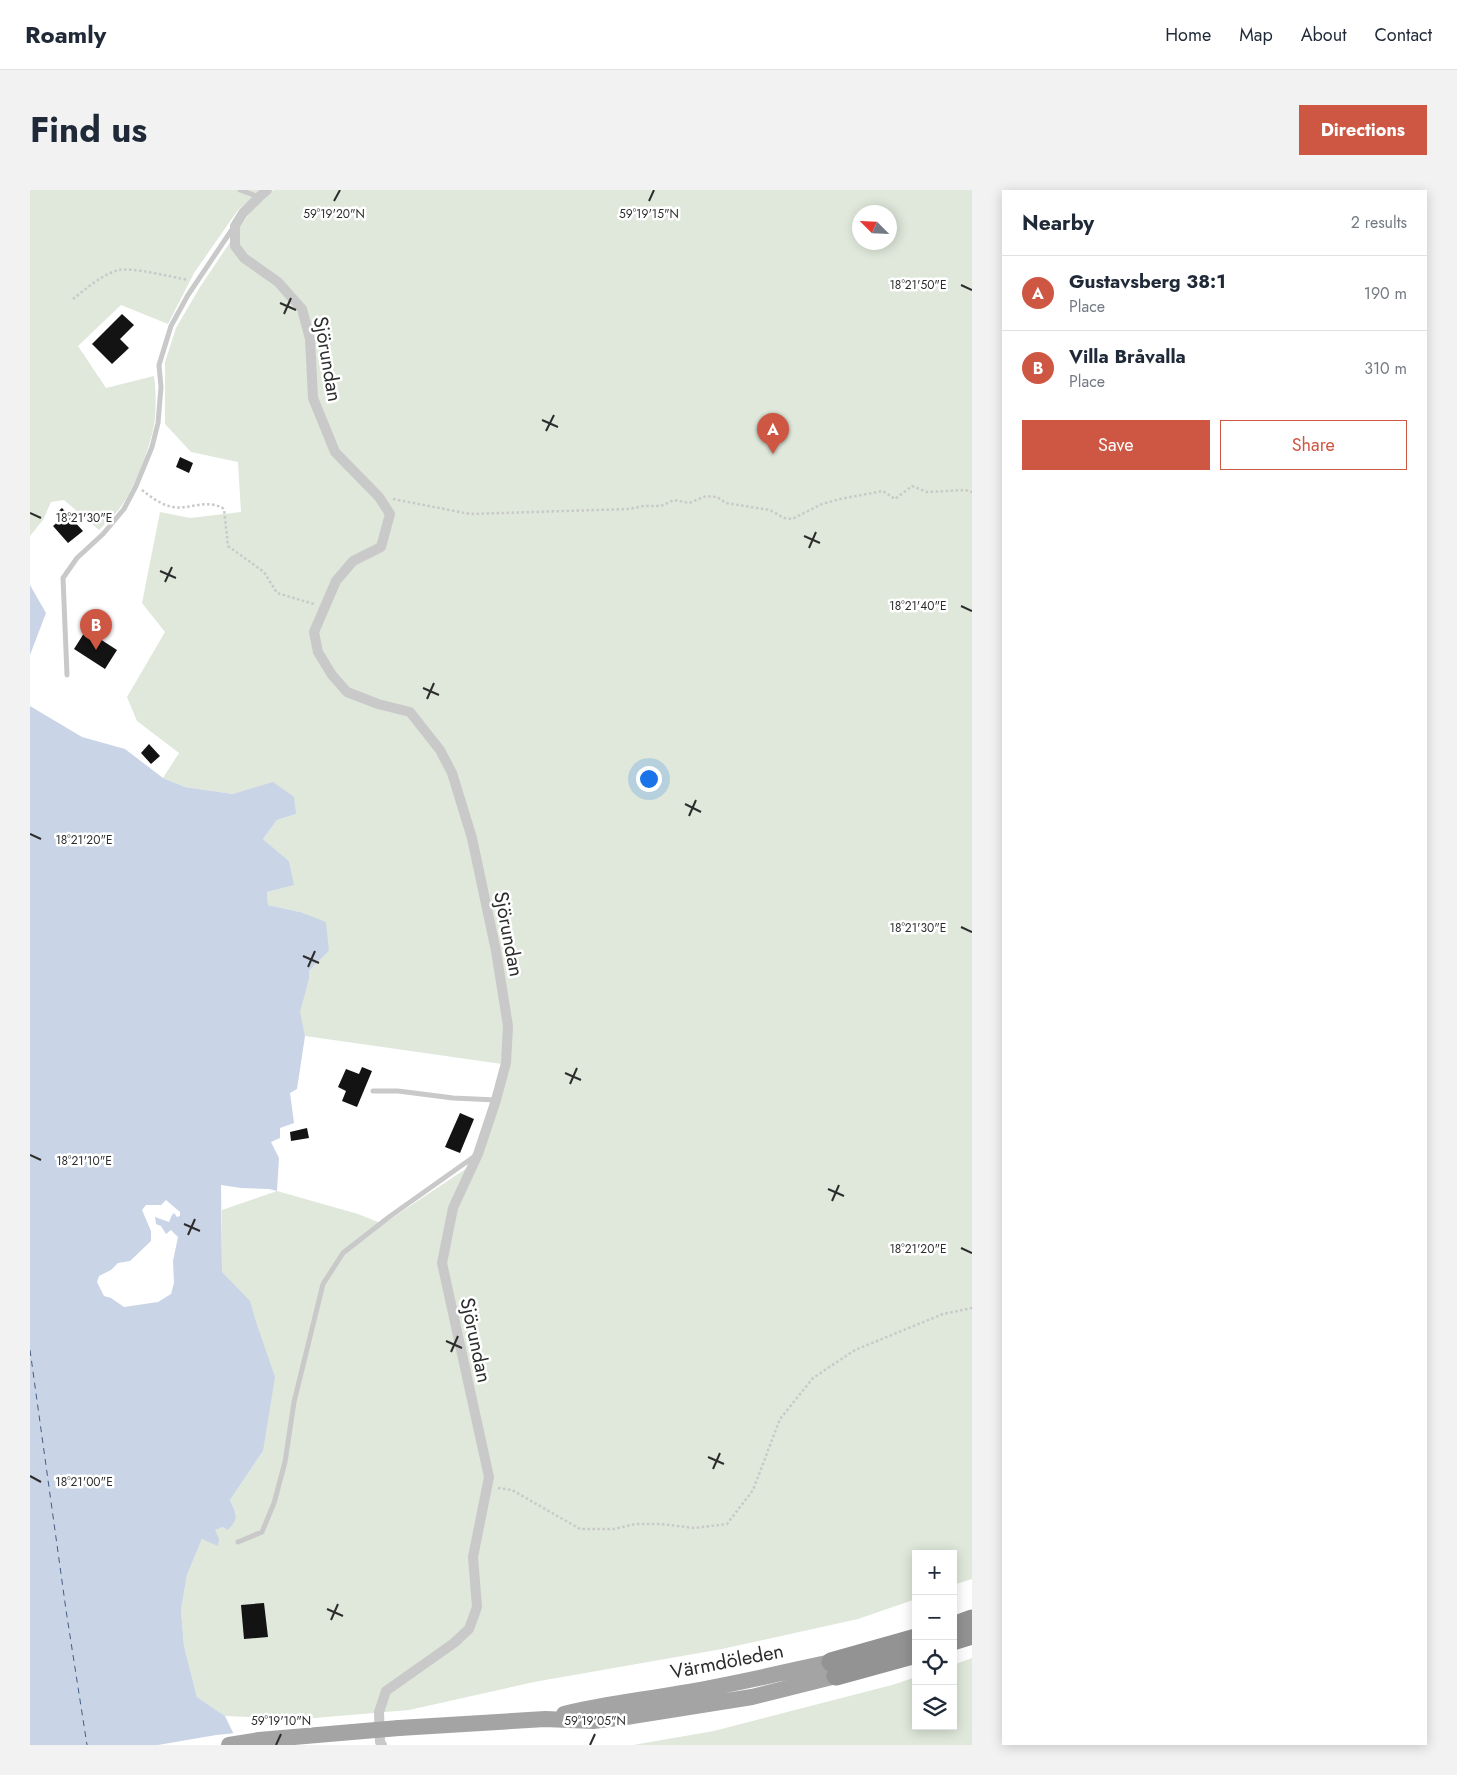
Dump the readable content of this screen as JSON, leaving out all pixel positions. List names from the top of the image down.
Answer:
{
  "streets": {
    "highway": ["Värmdöleden"],
    "street": ["Sjörundan"]
  },
  "north": "top left",
  "page": {
    "header": "Roamly",
    "nav": [
      "Home",
      "Map",
      "About",
      "Contact"
    ],
    "title": "Find us",
    "buttons": [
      "Directions",
      ["Save", "Share"]
    ],
    "heading": ["Nearby", "2 results"],
    "list": [
      {
        "mark": "A",
        "name": "Gustavsberg 38:1",
        "note": "Place",
        "value": "190 m"
      },
      {
        "mark": "B",
        "name": "Villa Bråvalla",
        "note": "Place",
        "value": "310 m"
      }
    ],
    "pins": ["A", "B"],
    "map_buttons": ["+", "−"]
  },
  "coordinates": [
    "59°19'20\"N",
    "59°19'15\"N",
    "18°21'50\"E",
    "18°21'30\"E",
    "18°21'40\"E",
    "18°21'20\"E",
    "18°21'10\"E",
    "18°21'00\"E",
    "59°19'10\"N",
    "59°19'05\"N"
  ]
}
